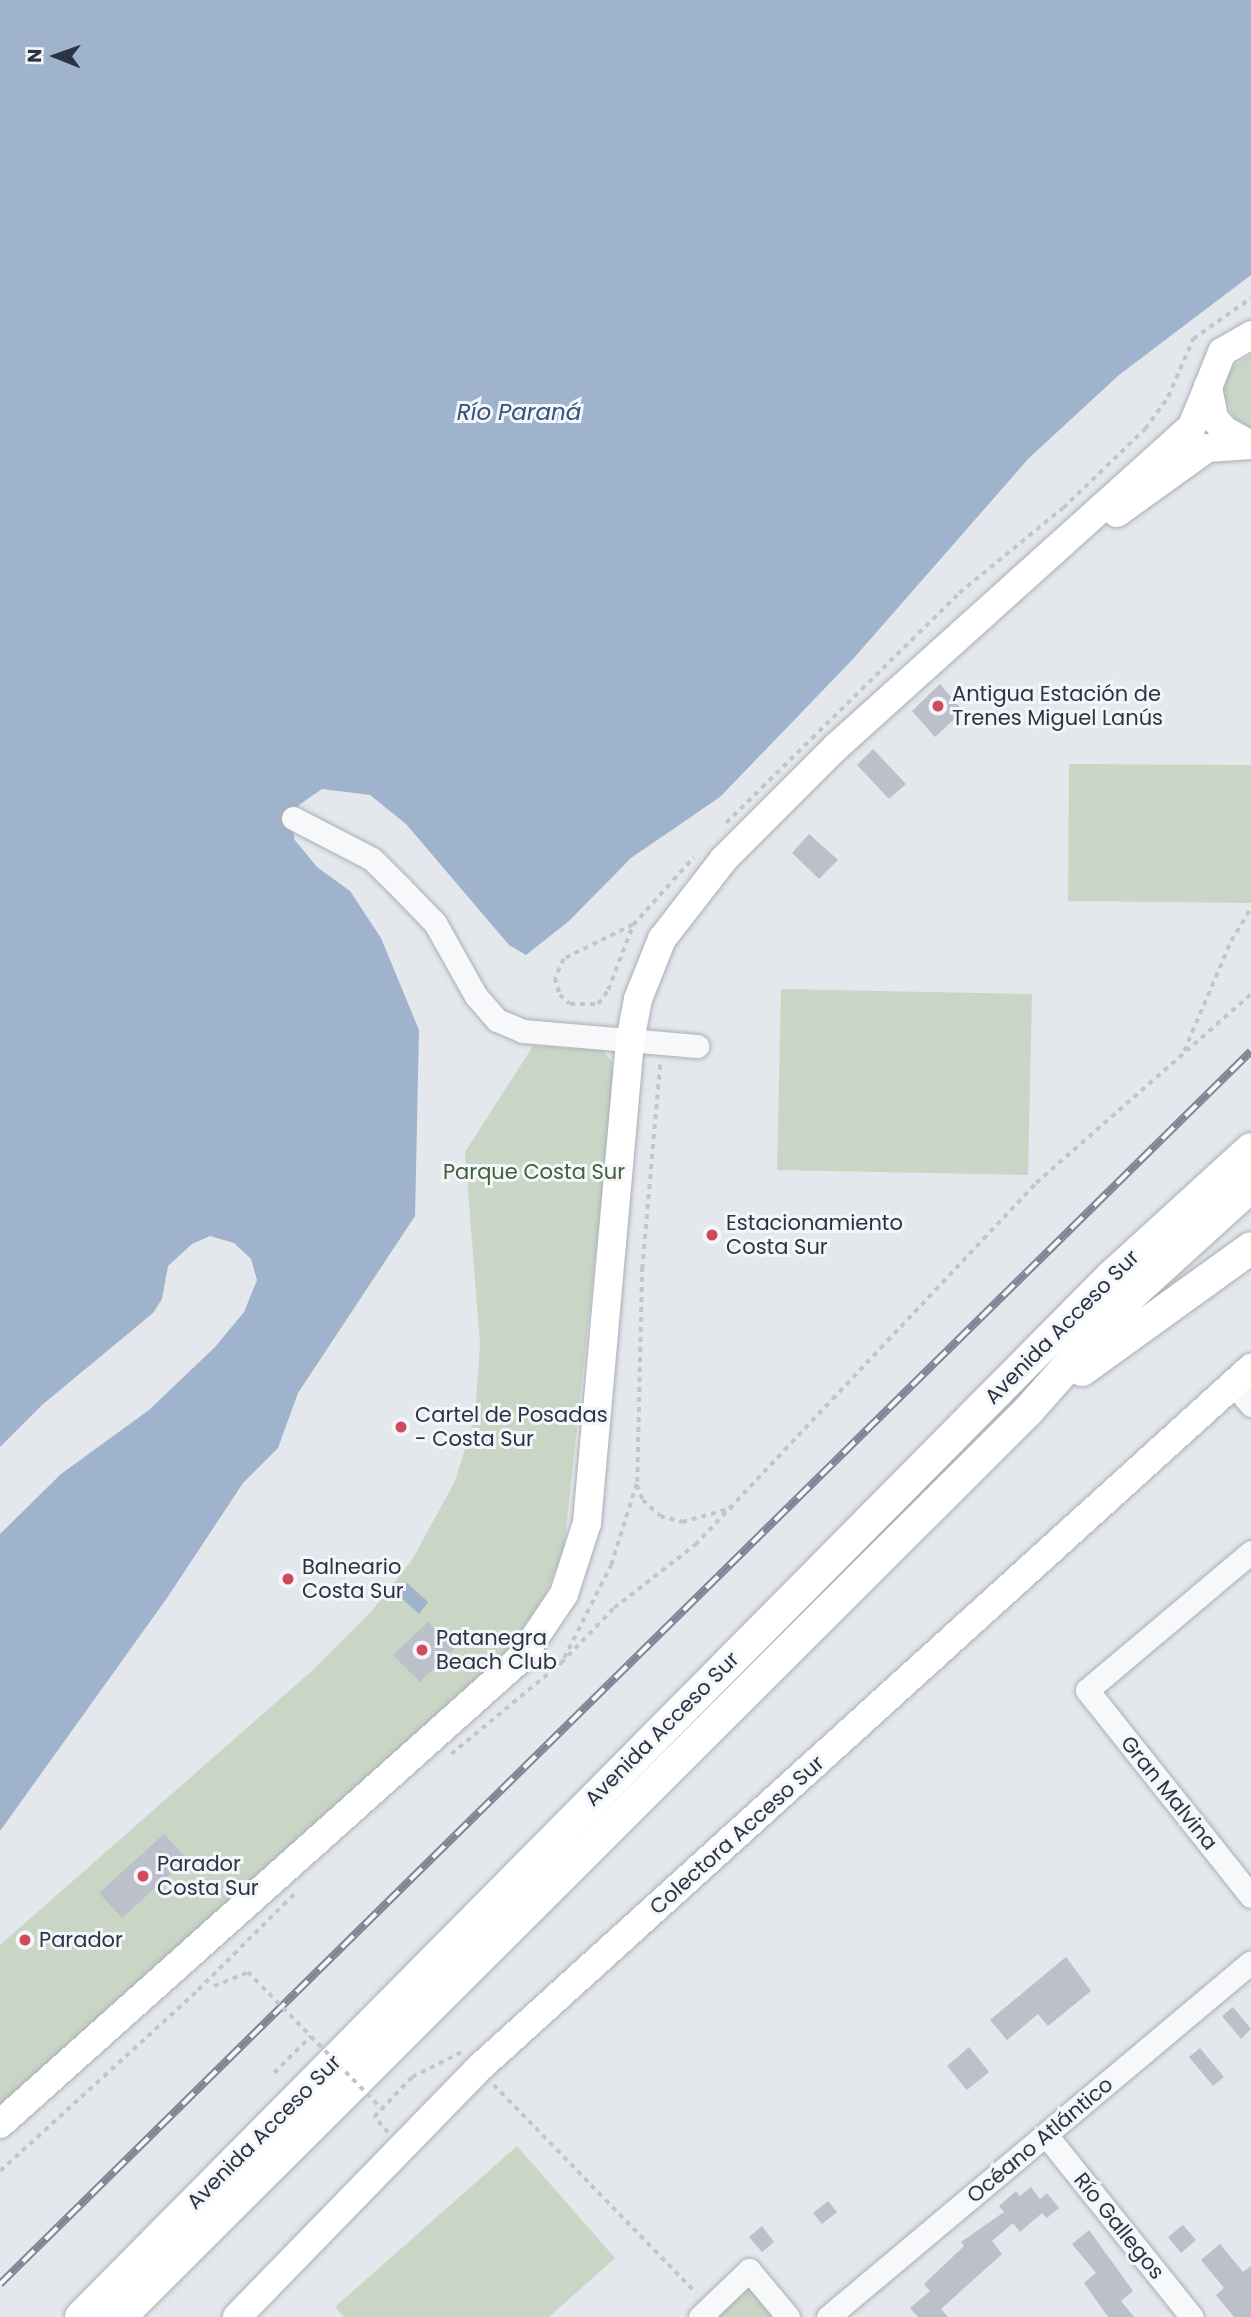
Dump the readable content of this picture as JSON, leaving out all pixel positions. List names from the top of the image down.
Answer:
{
  "streets": {
    "highway": ["Avenida Acceso Sur"],
    "main road": ["Colectora Acceso Sur"],
    "street": ["Gran Malvina", "Océano Atlántico", "Río Gallegos"]
  },
  "crossings": [
    ["Océano Atlántico", "Río Gallegos"]
  ],
  "water": ["Río Paraná"],
  "parks": ["Parque Costa Sur"],
  "places": [
    "Antigua Estación de Trenes Miguel Lanús",
    "Estacionamiento Costa Sur",
    "Cartel de Posadas - Costa Sur",
    "Balneario Costa Sur",
    "Patanegra Beach Club",
    "Parador Costa Sur",
    "Parador"
  ],
  "north": "left"
}
